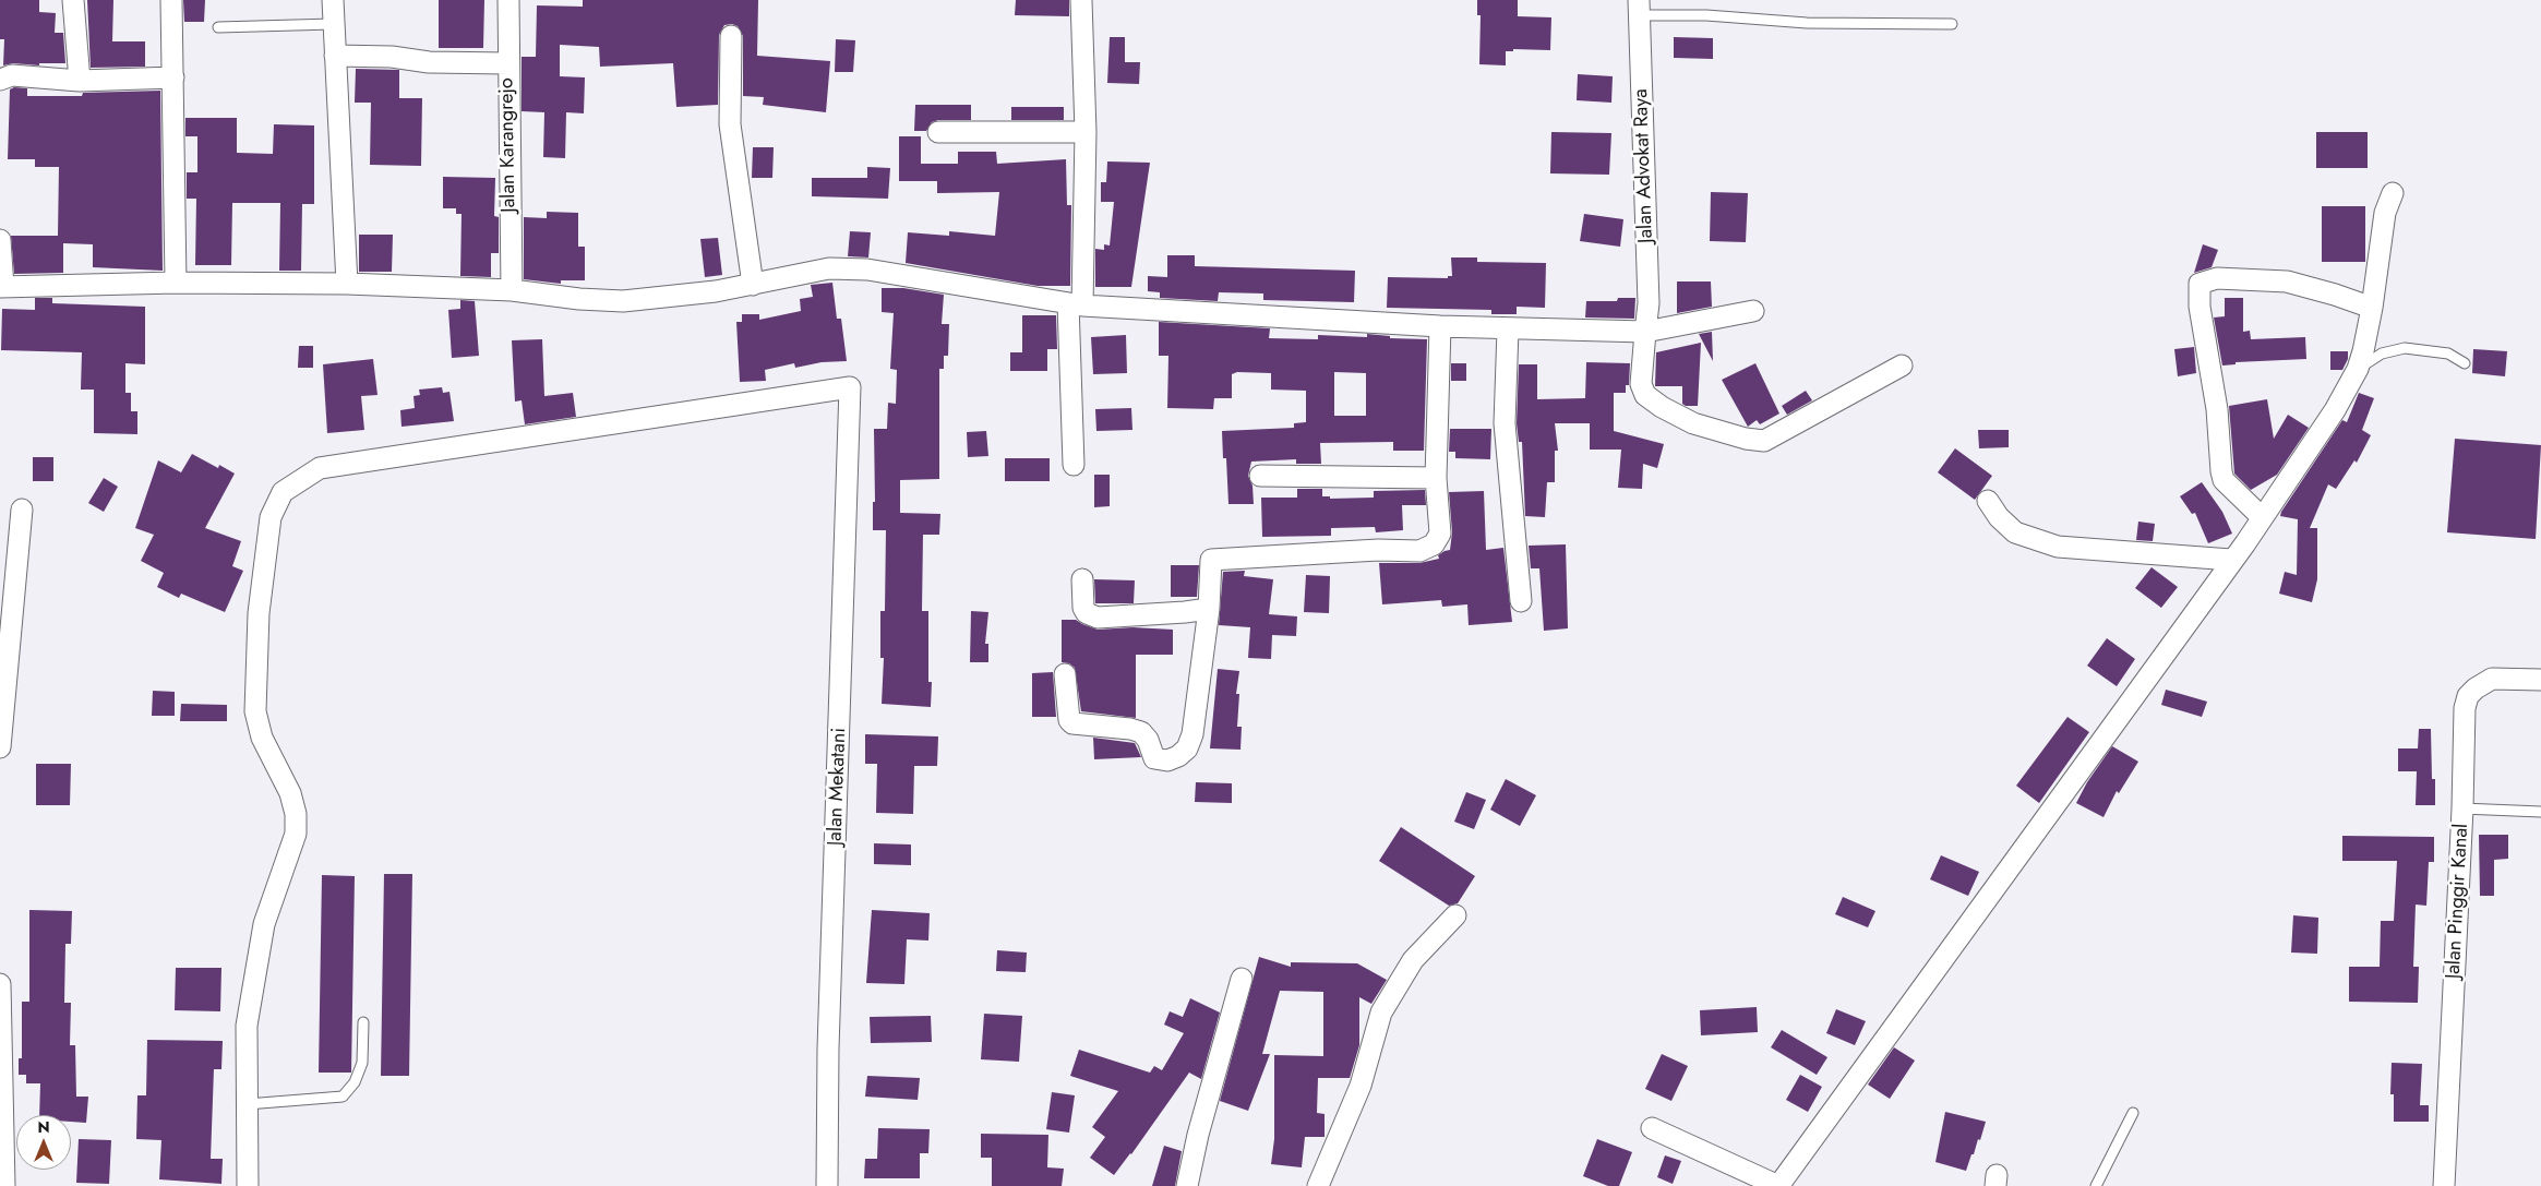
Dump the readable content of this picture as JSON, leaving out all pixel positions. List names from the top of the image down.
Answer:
{
  "streets": {
    "street": [
      "Jalan Karangrejo",
      "Jalan Advokat Raya",
      "Jalan Mekatani",
      "Jalan Pinggir Kanal"
    ]
  },
  "north": "top"
}
